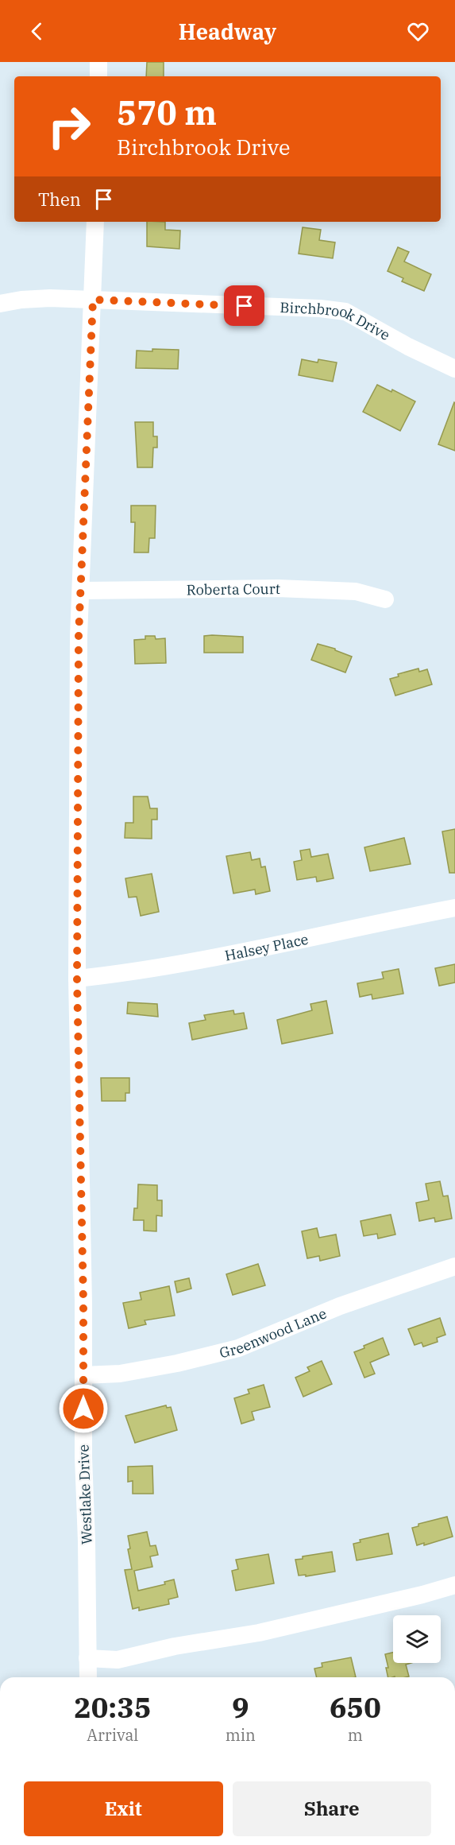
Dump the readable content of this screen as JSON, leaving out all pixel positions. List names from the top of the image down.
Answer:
{
  "streets": {
    "street": [
      "Birchbrook Drive",
      "Roberta Court",
      "Halsey Place",
      "Greenwood Lane",
      "Westlake Drive"
    ]
  },
  "crossings": [
    ["Birchbrook Drive", "Westlake Drive"],
    ["Roberta Court", "Westlake Drive"],
    ["Halsey Place", "Westlake Drive"],
    ["Greenwood Lane", "Westlake Drive"]
  ],
  "page": {
    "header": "Headway",
    "turn": ["570 m", "Birchbrook Drive"],
    "then": "Then",
    "eta": [
      "20:35",
      "Arrival",
      "9",
      "min",
      "650",
      "m"
    ],
    "buttons": ["Exit", "Share"]
  }
}
